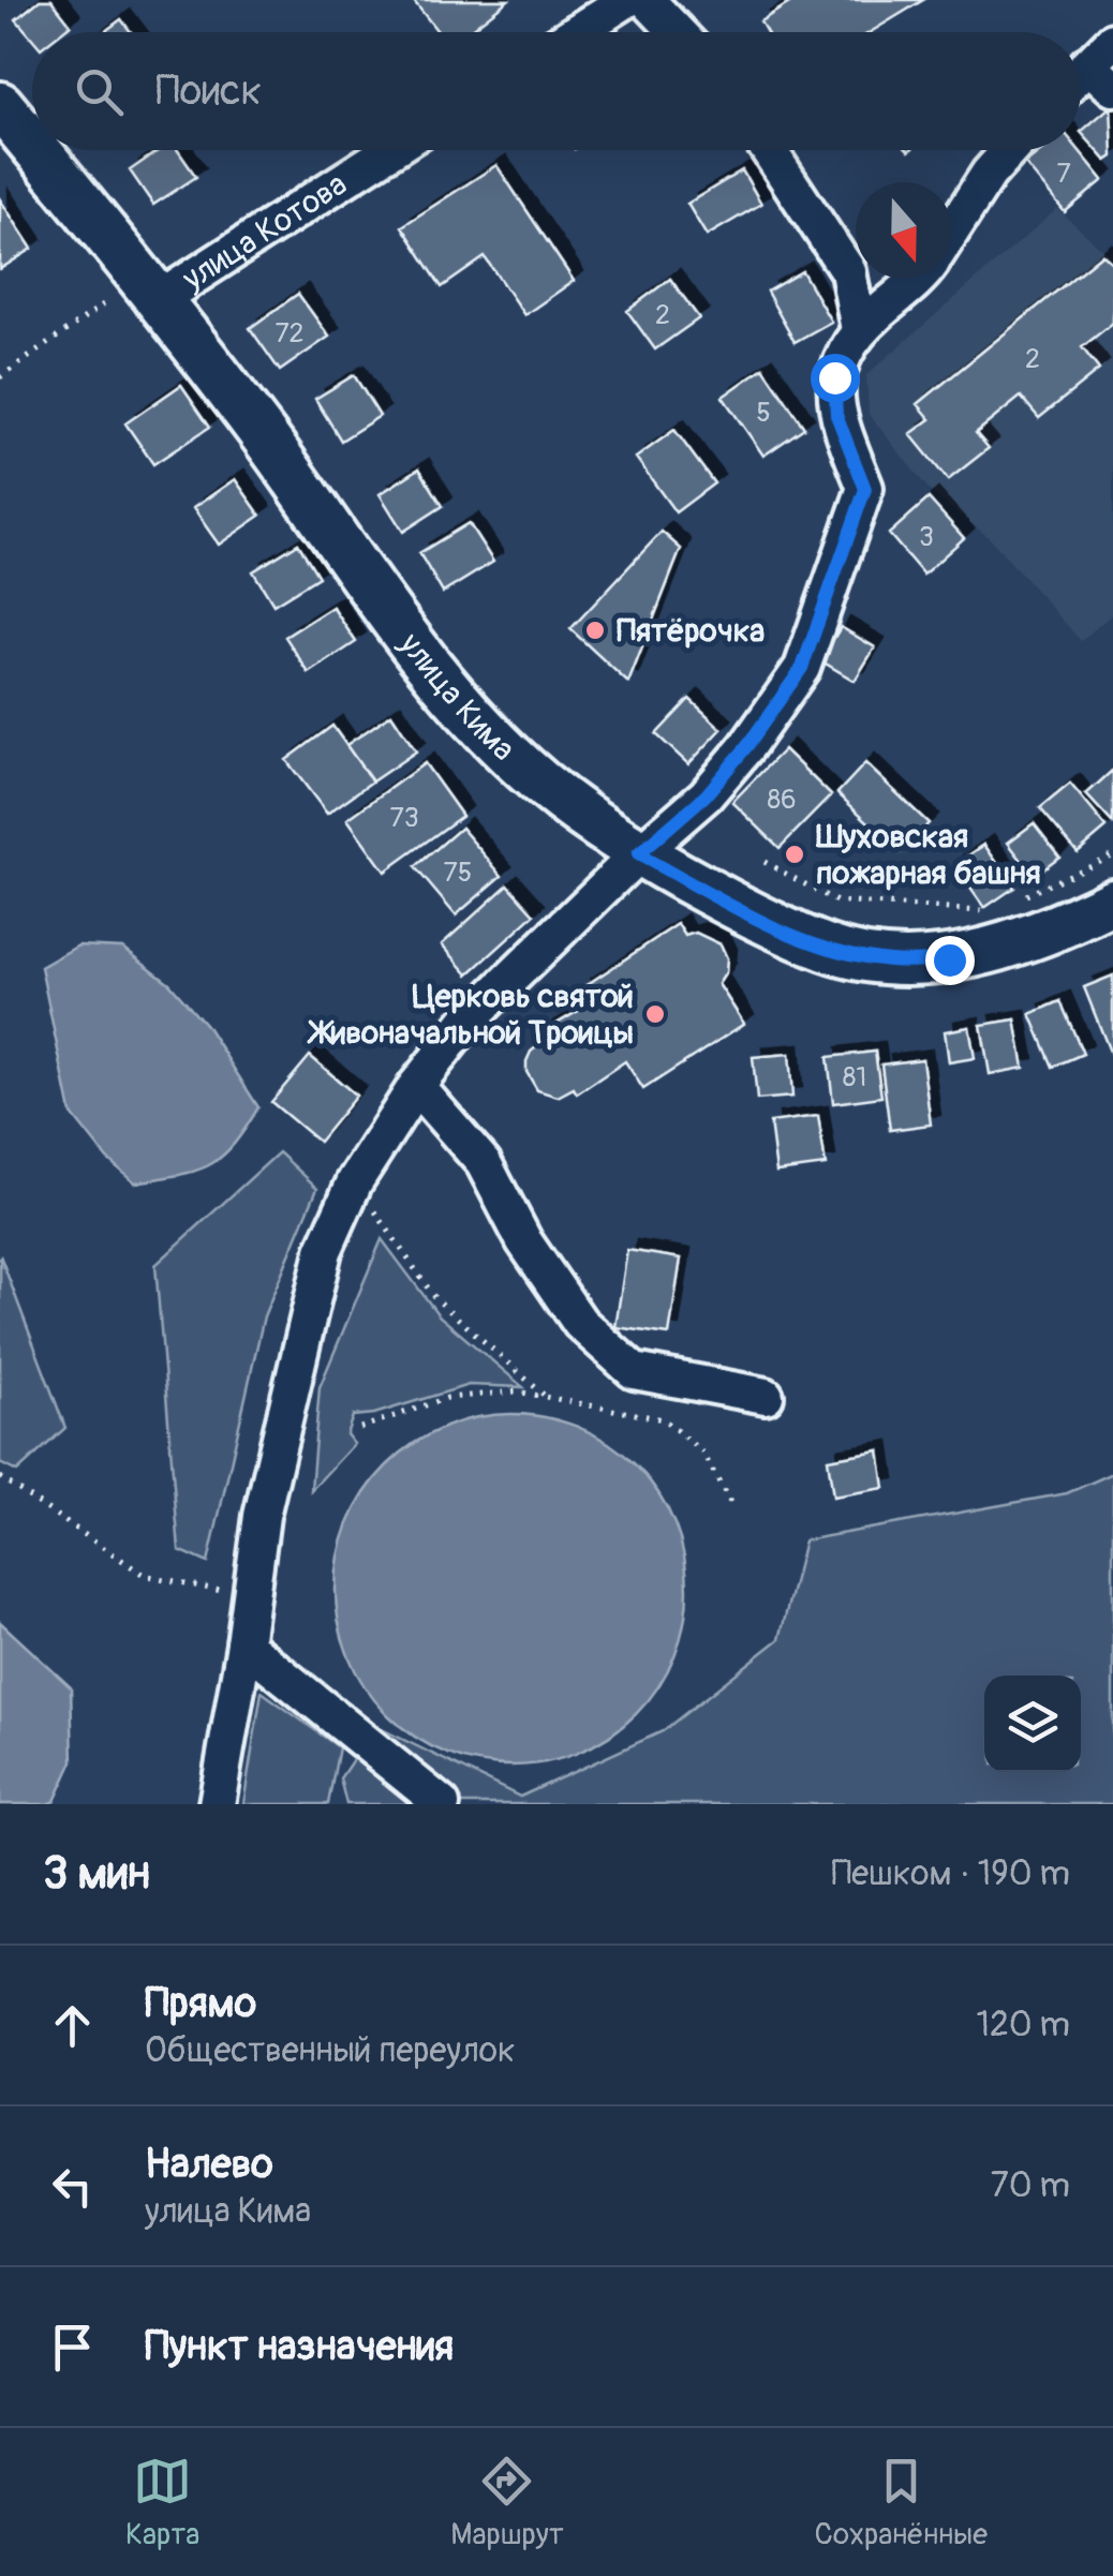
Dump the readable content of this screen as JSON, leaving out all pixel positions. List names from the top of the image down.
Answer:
{
  "streets": {
    "main road": ["улица Кима"],
    "street": ["улица Котова"]
  },
  "crossings": [
    ["улица Котова", "улица Кима"]
  ],
  "places": ["Пятёрочка", "Шуховская пожарная башня", "Церковь святой Живоначальной Троицы"],
  "house_numbers": [
    "7",
    "2",
    "72",
    "2",
    "5",
    "3",
    "86",
    "73",
    "75",
    "81"
  ],
  "north": "bottom",
  "page": {
    "search": "Поиск",
    "heading": ["3 мин", "Пешком · 190 m"],
    "list": [
      ["Прямо", "Общественный переулок", "120 m"],
      ["Налево", "улица Кима", "70 m"],
      "Пункт назначения"
    ],
    "nav": ["Карта", "Маршрут", "Сохранённые"]
  }
}
